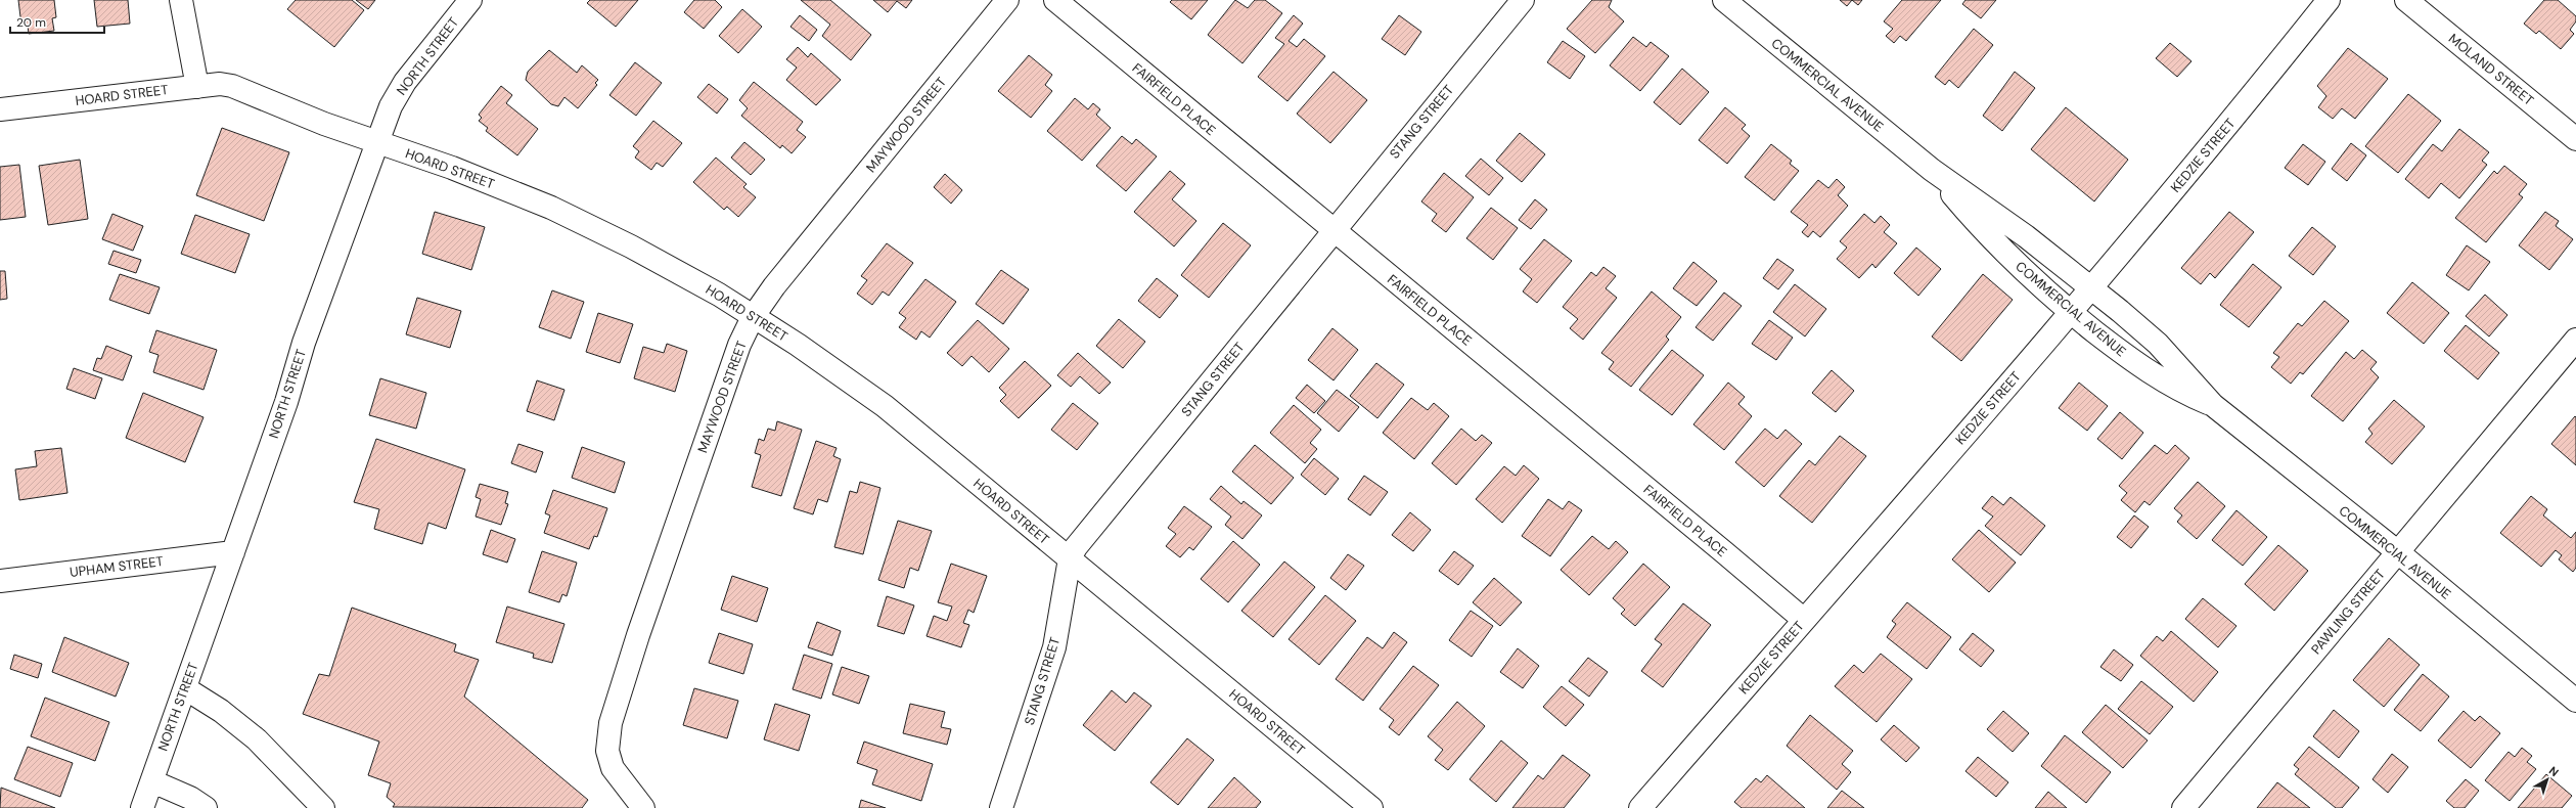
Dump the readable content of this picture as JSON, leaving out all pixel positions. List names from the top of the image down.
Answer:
{
  "streets": {
    "street": [
      "NORTH STREET",
      "MOLAND STREET",
      "COMMERCIAL AVENUE",
      "HOARD STREET",
      "FAIRFIELD PLACE",
      "STANG STREET",
      "MAYWOOD STREET",
      "KEDZIE STREET",
      "UPHAM STREET",
      "PAWLING STREET"
    ]
  },
  "crossings": [
    ["NORTH STREET", "HOARD STREET"],
    ["NORTH STREET", "UPHAM STREET"],
    ["COMMERCIAL AVENUE", "KEDZIE STREET"],
    ["COMMERCIAL AVENUE", "PAWLING STREET"],
    ["HOARD STREET", "STANG STREET"],
    ["HOARD STREET", "MAYWOOD STREET"],
    ["FAIRFIELD PLACE", "STANG STREET"],
    ["FAIRFIELD PLACE", "KEDZIE STREET"]
  ],
  "scale_bar": "20 m",
  "north": "top right"
}
